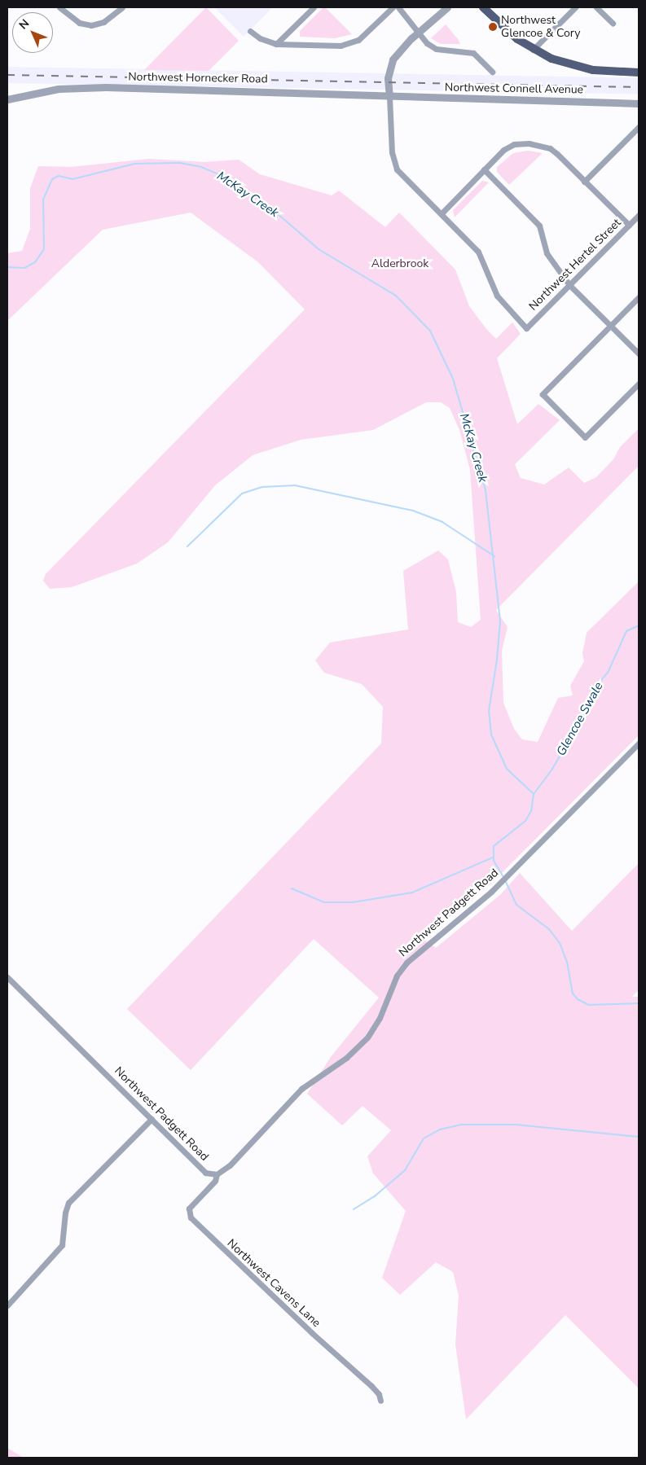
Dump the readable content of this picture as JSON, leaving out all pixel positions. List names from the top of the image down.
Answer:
{
  "streets": {
    "street": [
      "Northwest Hornecker Road",
      "Northwest Connell Avenue",
      "Northwest Hertel Street",
      "Northwest Padgett Road",
      "Northwest Cavens Lane"
    ]
  },
  "crossings": [
    ["Northwest Hornecker Road", "Northwest Connell Avenue"],
    ["Northwest Padgett Road", "Northwest Cavens Lane"]
  ],
  "water": ["McKay Creek", "Glencoe Swale"],
  "parks": ["Alderbrook"],
  "places": ["Northwest Glencoe & Cory"],
  "north": "top left"
}
